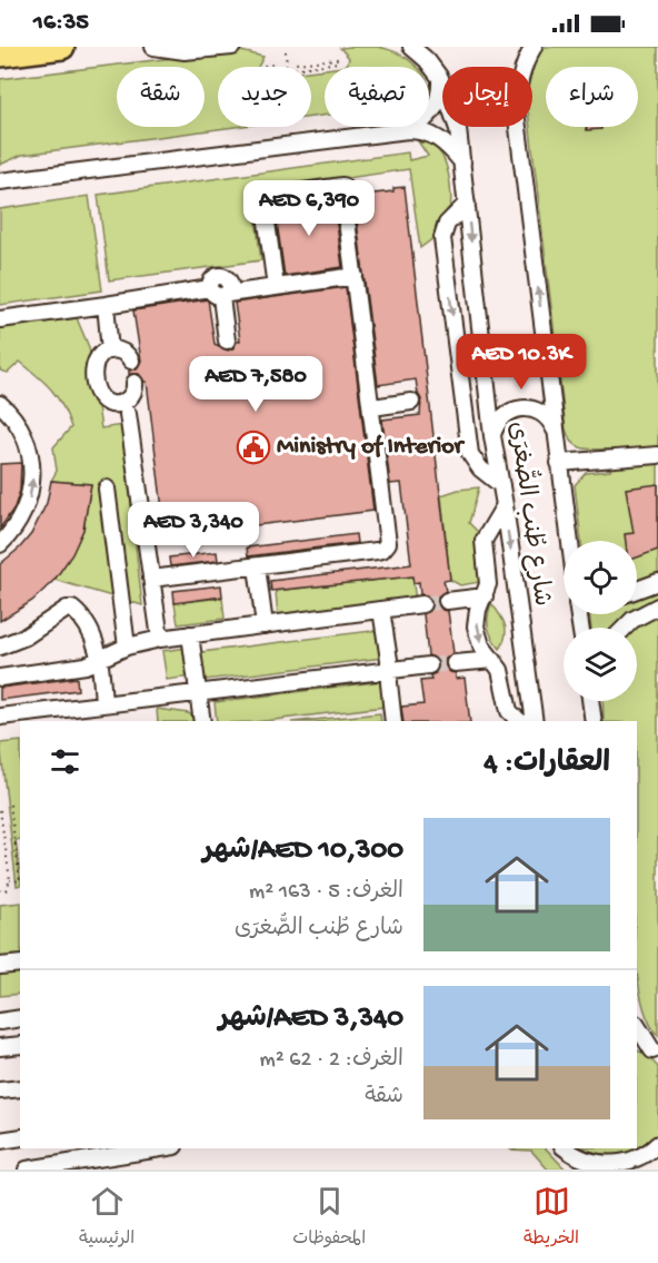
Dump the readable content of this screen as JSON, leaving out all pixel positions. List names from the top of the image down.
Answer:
{
  "streets": {
    "street": ["شارع طُنب الصُّغرَى"]
  },
  "places": {
    "public building": ["Ministry of Interior"]
  },
  "page": {
    "status": "16:35",
    "chip": [
      "شراء",
      "إيجار",
      "تصفية",
      "جديد",
      "شقة"
    ],
    "price": [
      "AED 6,390",
      "AED 10.3K",
      "AED 7,580",
      "AED 3,340"
    ],
    "heading": "العقارات: 4",
    "list": [
      {
        "name": "AED 10,300/شهر",
        "note": "الغرف: 5 · 163 m² · شارع طُنب الصُّغرَى"
      },
      {
        "name": "AED 3,340/شهر",
        "note": "الغرف: 2 · 62 m² · شقة"
      }
    ],
    "tabs": ["الخريطة", "المحفوظات", "الرئيسية"]
  }
}
